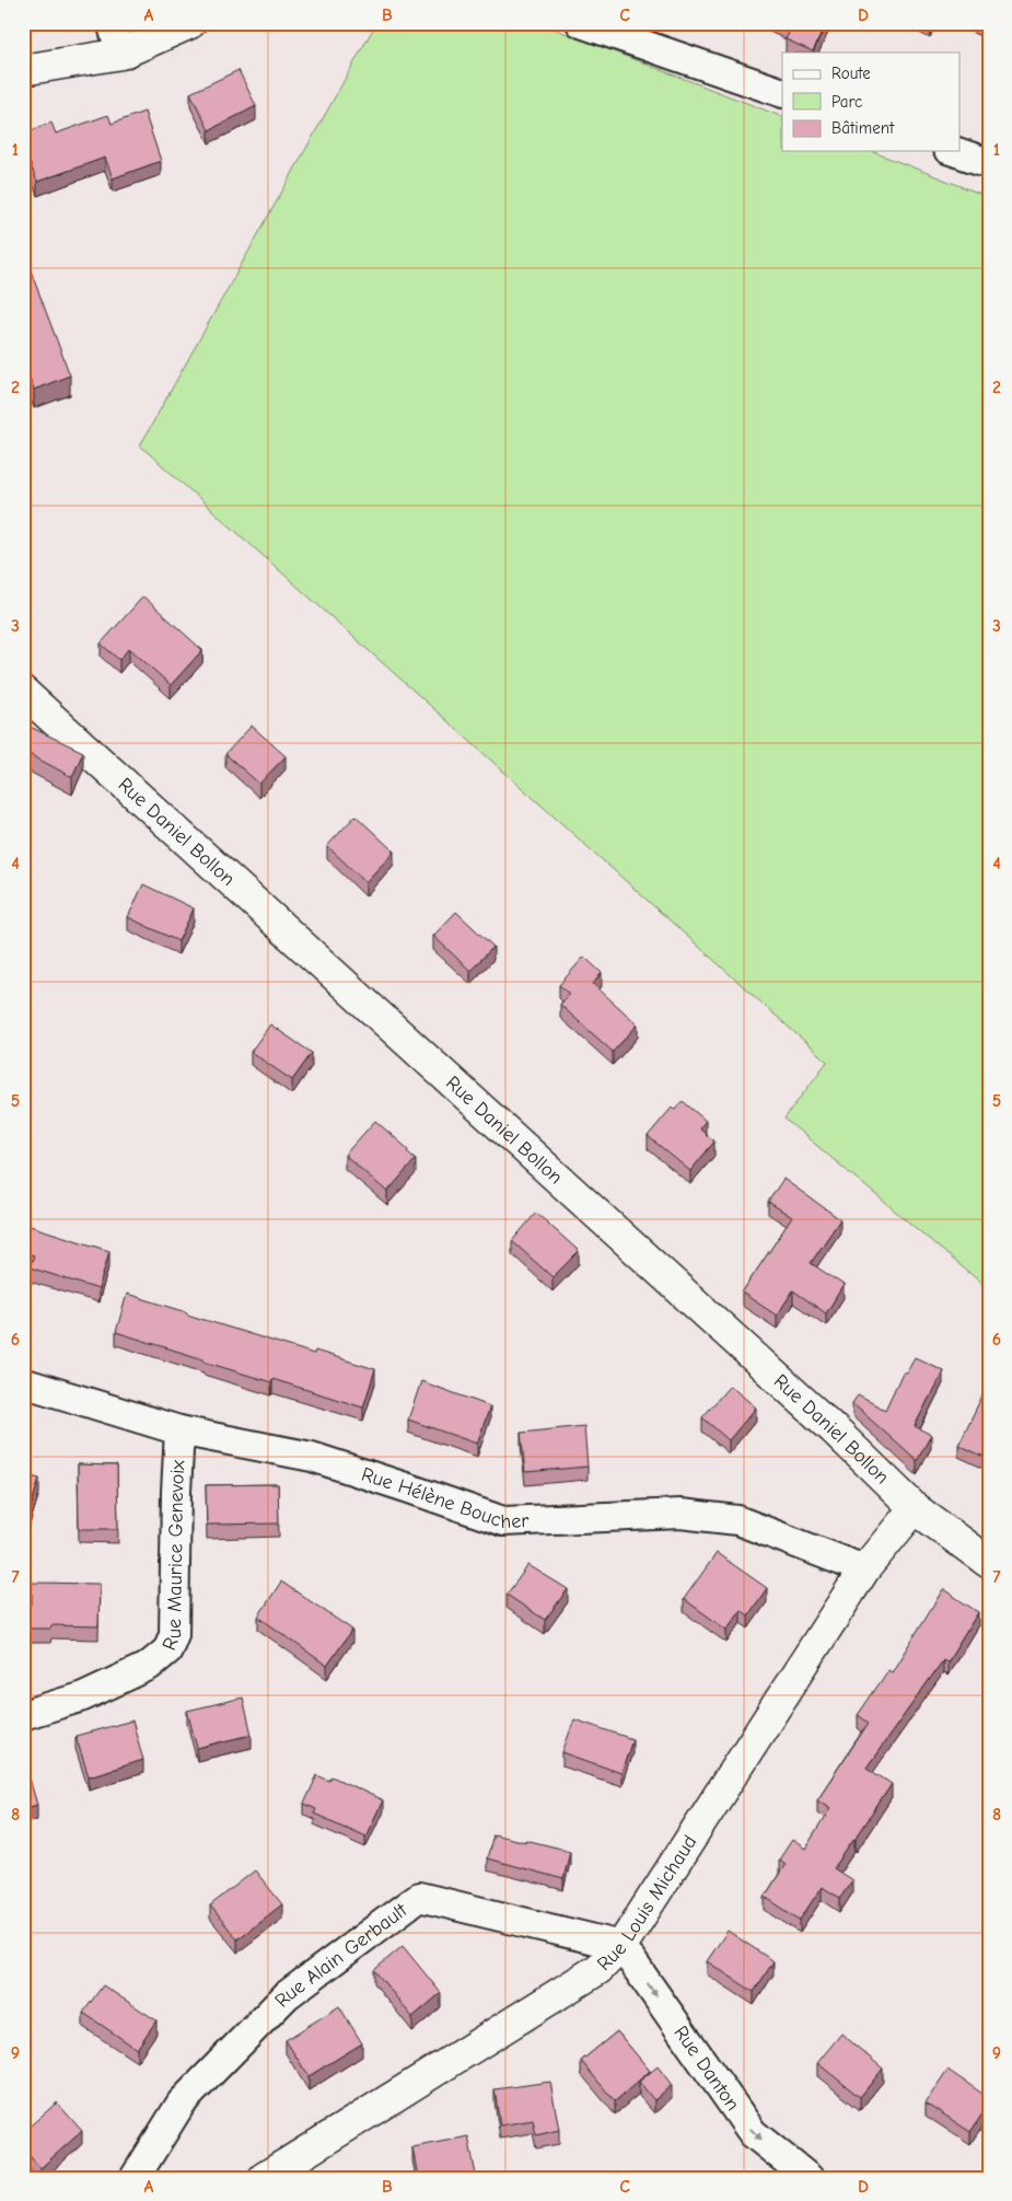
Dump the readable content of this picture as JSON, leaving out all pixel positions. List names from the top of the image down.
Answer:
{
  "streets": {
    "street": [
      "Rue Daniel Bollon",
      "Rue Hélène Boucher",
      "Rue Maurice Genevoix",
      "Rue Louis Michaud",
      "Rue Alain Gerbault",
      "Rue Danton"
    ]
  },
  "crossings": [
    ["Rue Daniel Bollon", "Rue Louis Michaud"],
    ["Rue Hélène Boucher", "Rue Maurice Genevoix"],
    ["Rue Hélène Boucher", "Rue Louis Michaud"],
    ["Rue Louis Michaud", "Rue Alain Gerbault"],
    ["Rue Louis Michaud", "Rue Danton"],
    ["Rue Alain Gerbault", "Rue Danton"]
  ],
  "one_way": ["Rue Danton"],
  "legend": ["Route", "Parc", "Bâtiment"],
  "grid": {
    "columns": [
      "A",
      "B",
      "C",
      "D"
    ],
    "rows": [
      "1",
      "2",
      "3",
      "4",
      "5",
      "6",
      "7",
      "8",
      "9"
    ]
  }
}
